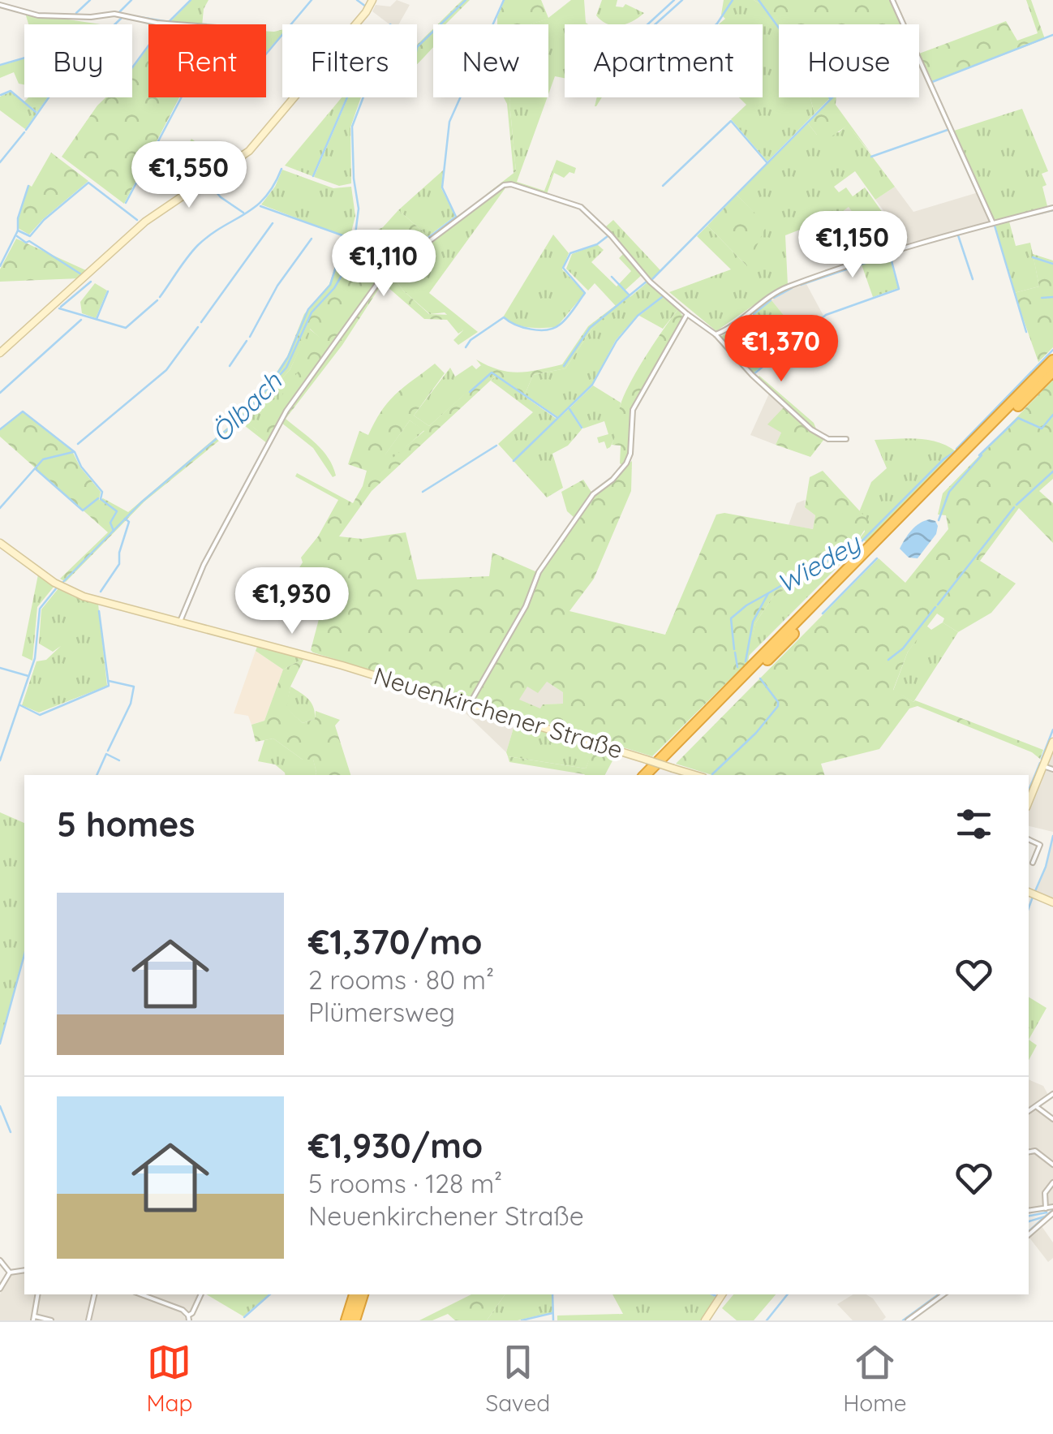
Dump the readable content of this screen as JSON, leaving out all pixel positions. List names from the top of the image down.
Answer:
{
  "streets": {
    "main road": ["Neuenkirchener Straße"]
  },
  "water": ["Ölbach", "Wiedey"],
  "page": {
    "chip": [
      "Buy",
      "Rent",
      "Filters",
      "New",
      "Apartment",
      "House"
    ],
    "price": [
      "€1,550",
      "€1,150",
      "€1,110",
      "€1,370",
      "€1,930"
    ],
    "heading": "5 homes",
    "list": [
      {
        "name": "€1,370/mo",
        "note": "2 rooms · 80 m² · Plümersweg"
      },
      {
        "name": "€1,930/mo",
        "note": "5 rooms · 128 m² · Neuenkirchener Straße"
      }
    ],
    "tabs": ["Map", "Saved", "Home"]
  }
}
